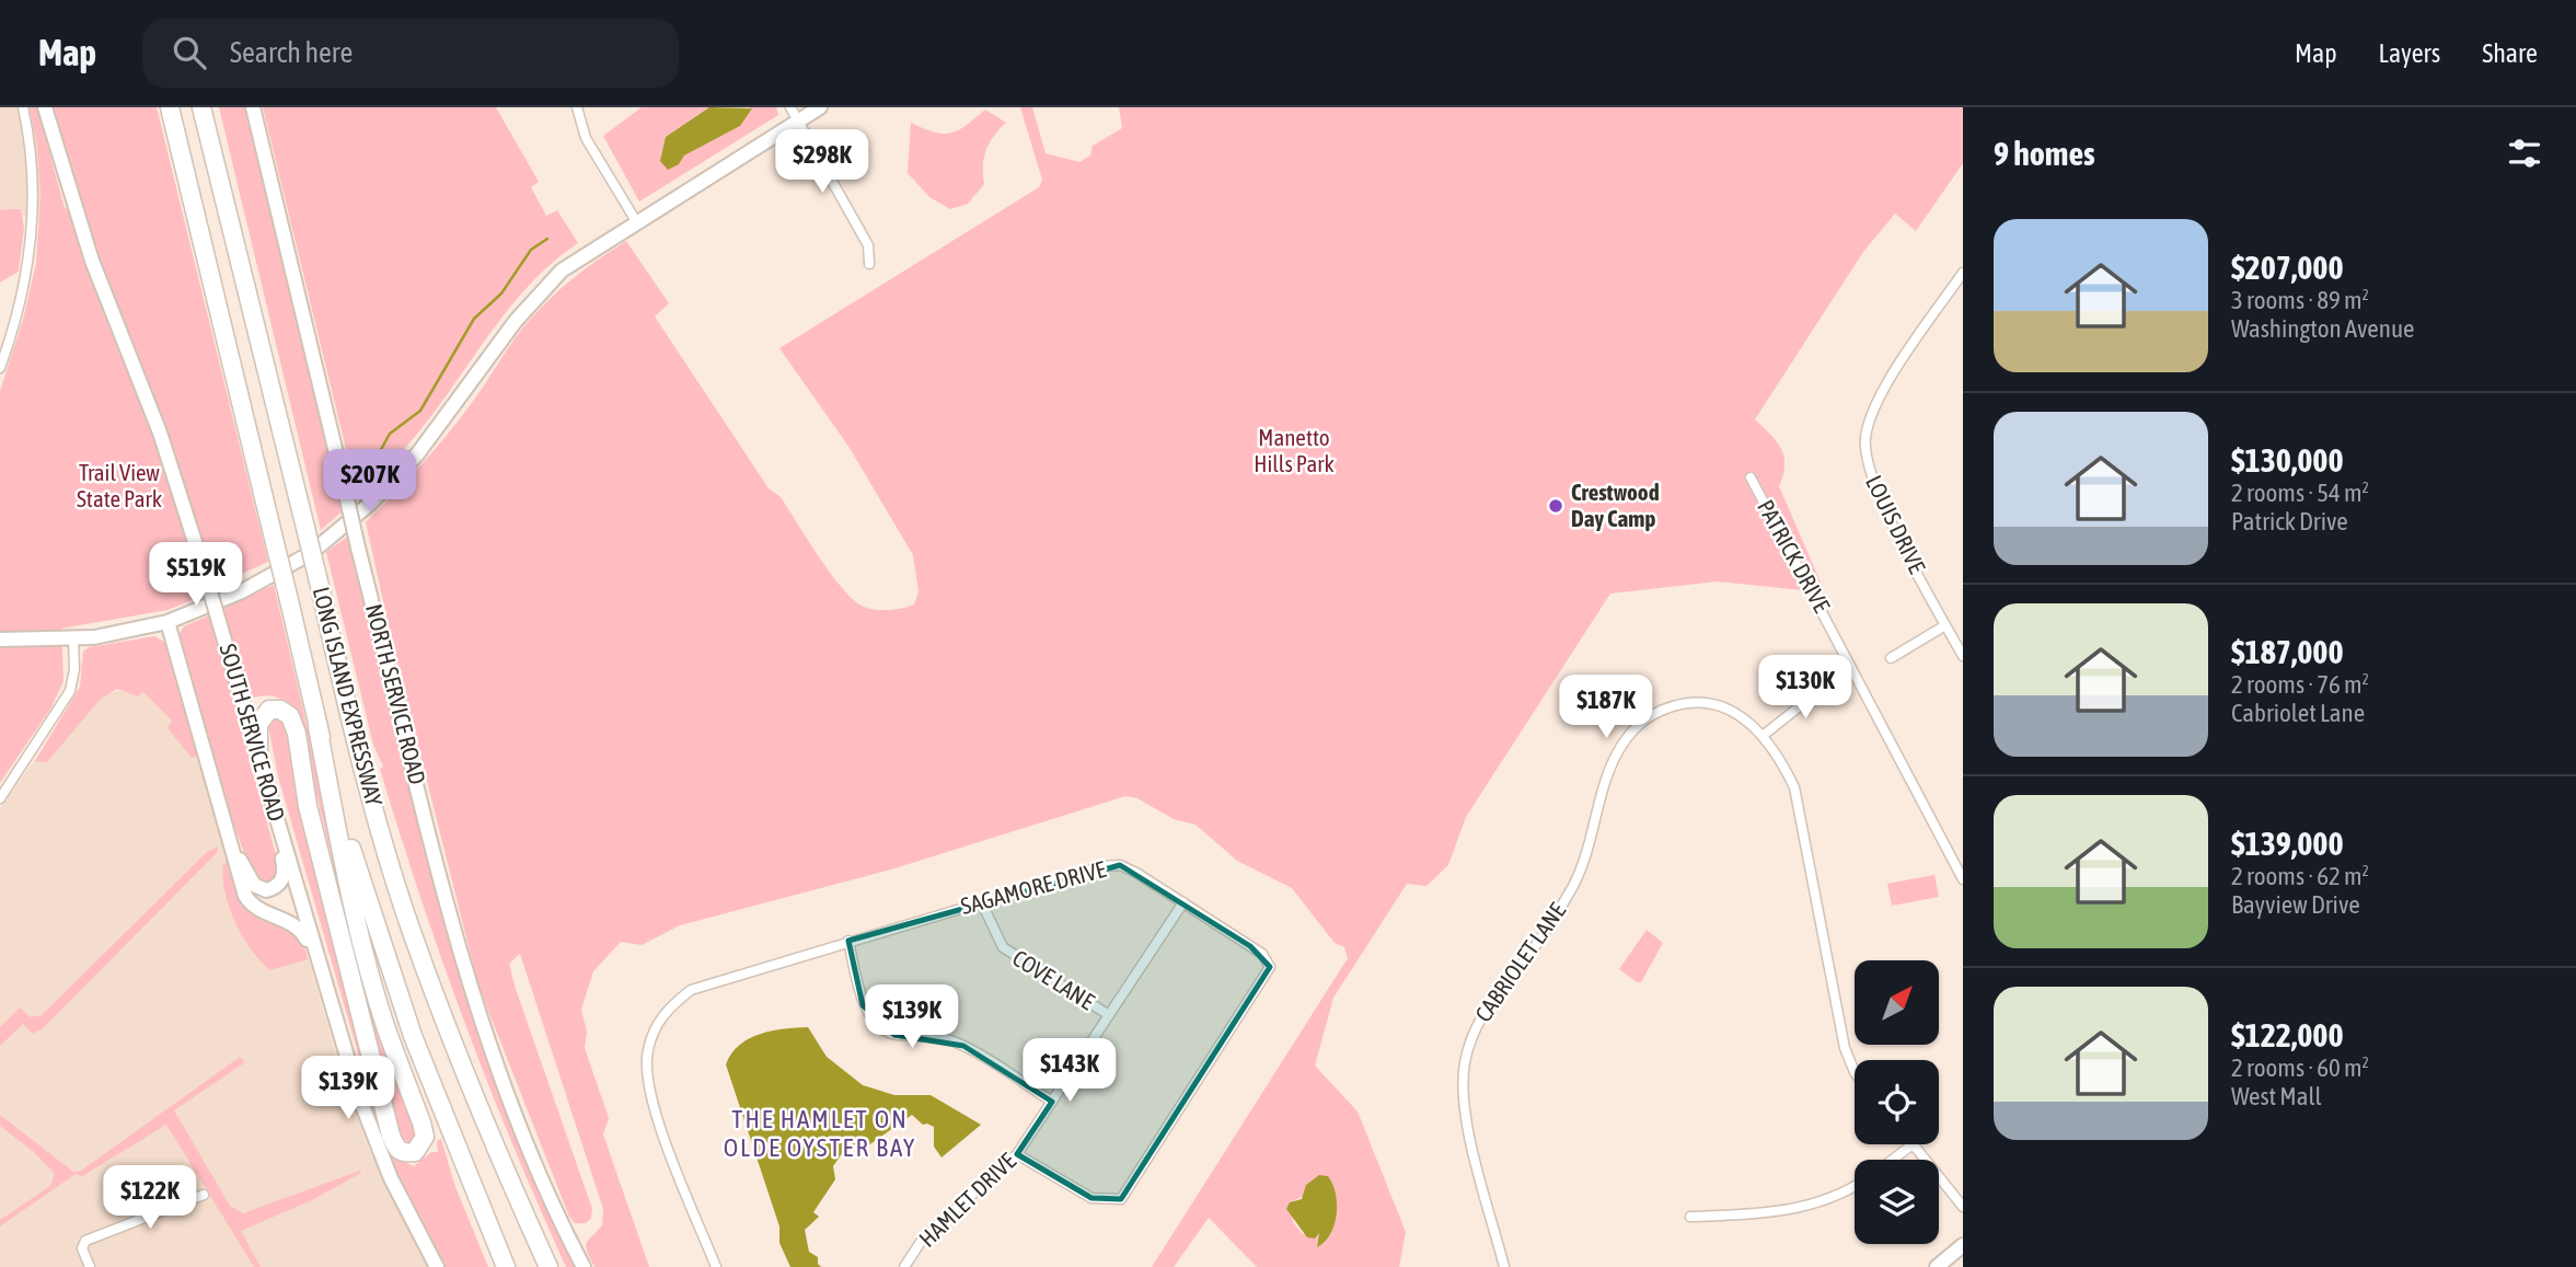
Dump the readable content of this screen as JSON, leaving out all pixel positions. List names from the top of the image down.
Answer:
{
  "streets": {
    "highway": ["LONG ISLAND EXPRESSWAY"],
    "main road": ["NORTH SERVICE ROAD", "SOUTH SERVICE ROAD"],
    "street": [
      "LOUIS DRIVE",
      "PATRICK DRIVE",
      "SAGAMORE DRIVE",
      "CABRIOLET LANE",
      "COVE LANE",
      "HAMLET DRIVE"
    ]
  },
  "crossings": [
    ["SAGAMORE DRIVE", "COVE LANE"],
    ["SAGAMORE DRIVE", "HAMLET DRIVE"],
    ["COVE LANE", "HAMLET DRIVE"]
  ],
  "districts": ["THE HAMLET ON OLDE OYSTER BAY"],
  "parks": ["Manetto Hills Park", "Trail View State Park"],
  "places": ["Crestwood Day Camp"],
  "north": "top right",
  "page": {
    "header": "Map",
    "search": "Search here",
    "nav": ["Map", "Layers", "Share"],
    "heading": "9 homes",
    "price": [
      "$298K",
      "$207K",
      "$519K",
      "$130K",
      "$187K",
      "$139K",
      "$143K",
      "$139K",
      "$122K"
    ],
    "list": [
      {
        "name": "$207,000",
        "note": "3 rooms · 89 m² · Washington Avenue"
      },
      {
        "name": "$130,000",
        "note": "2 rooms · 54 m² · Patrick Drive"
      },
      {
        "name": "$187,000",
        "note": "2 rooms · 76 m² · Cabriolet Lane"
      },
      {
        "name": "$139,000",
        "note": "2 rooms · 62 m² · Bayview Drive"
      },
      {
        "name": "$122,000",
        "note": "2 rooms · 60 m² · West Mall"
      }
    ]
  }
}
